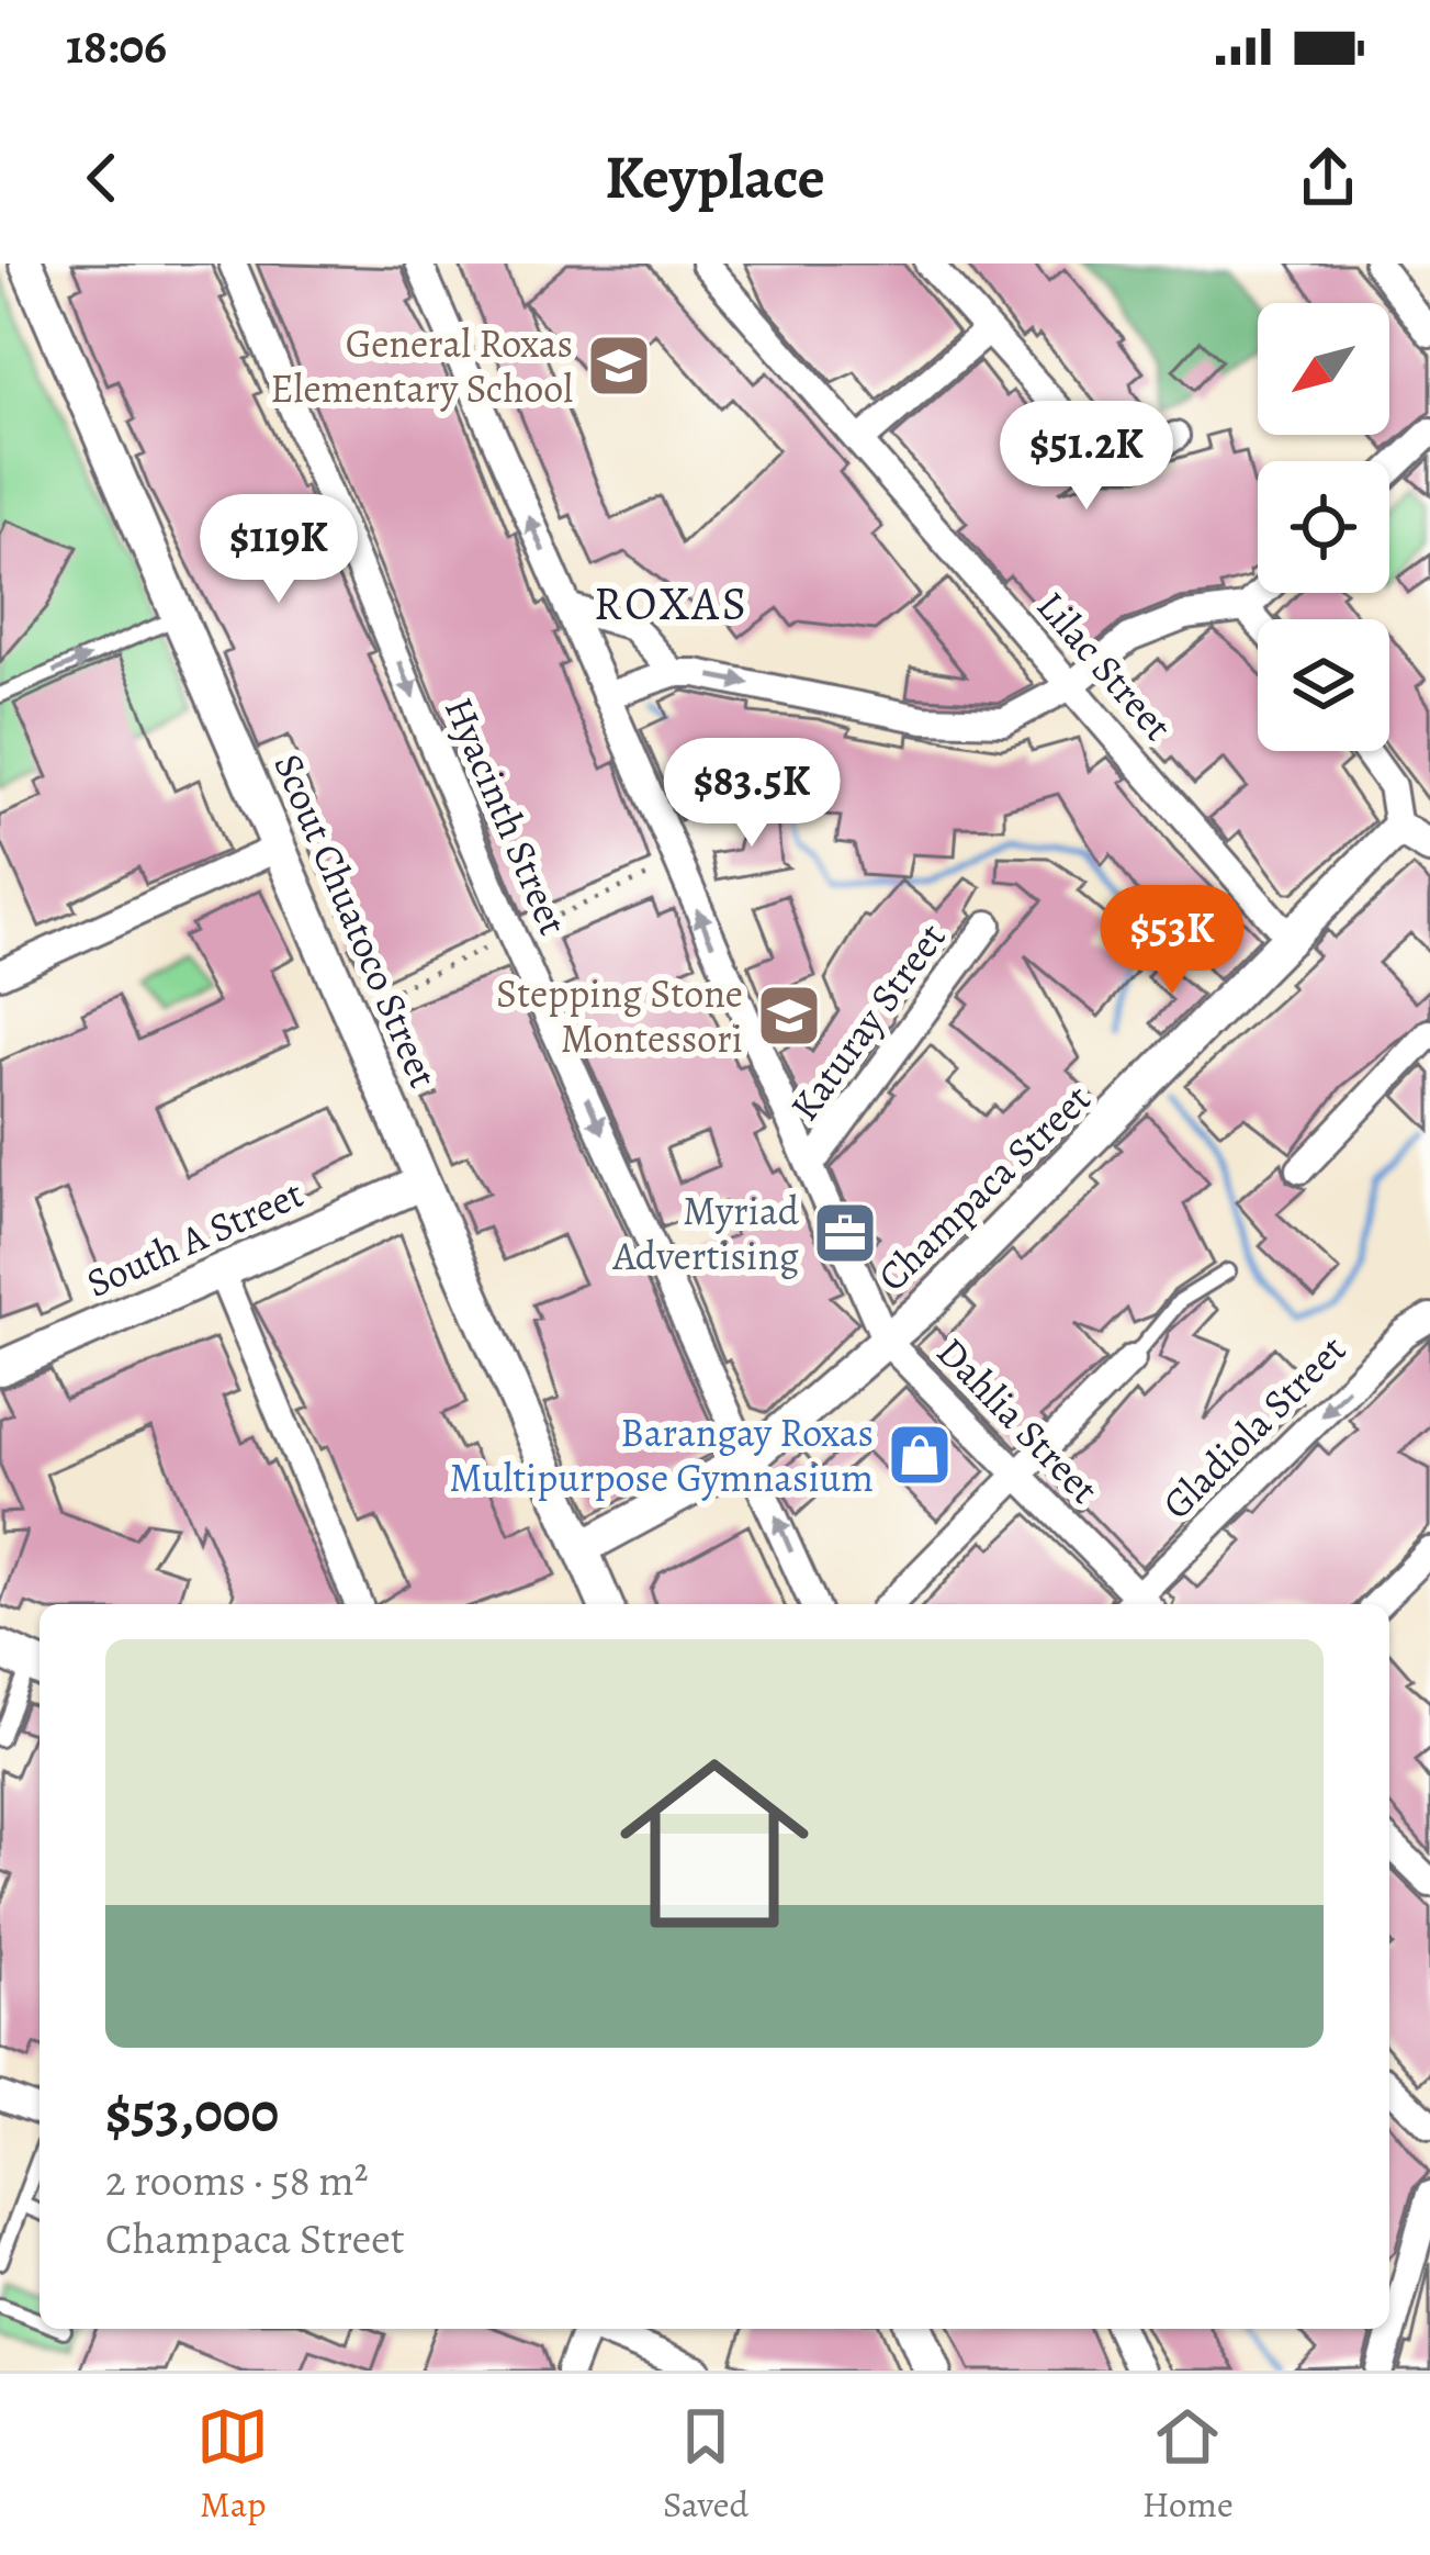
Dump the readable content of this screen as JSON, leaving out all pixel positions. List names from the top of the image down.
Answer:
{
  "streets": {
    "street": [
      "Lilac Street",
      "Hyacinth Street",
      "Scout Chuatoco Street",
      "Katuray Street",
      "Champaca Street",
      "South A Street",
      "Dahlia Street",
      "Gladiola Street"
    ]
  },
  "crossings": [
    ["Lilac Street", "Champaca Street"],
    ["Hyacinth Street", "Champaca Street"],
    ["Scout Chuatoco Street", "Champaca Street"],
    ["Scout Chuatoco Street", "South A Street"],
    ["Champaca Street", "Dahlia Street"]
  ],
  "districts": ["ROXAS"],
  "places": {
    "school or university": ["General Roxas Elementary School", "Stepping Stone Montessori"],
    "office": ["Myriad Advertising"],
    "shop": ["Barangay Roxas Multipurpose Gymnasium"]
  },
  "north": "bottom left",
  "page": {
    "status": "18:06",
    "header": "Keyplace",
    "price": [
      "$51.2K",
      "$119K",
      "$83.5K",
      "$53K"
    ],
    "list": [
      {
        "name": "$53,000",
        "note": "2 rooms · 58 m² · Champaca Street"
      }
    ],
    "tabs": ["Map", "Saved", "Home"]
  }
}
